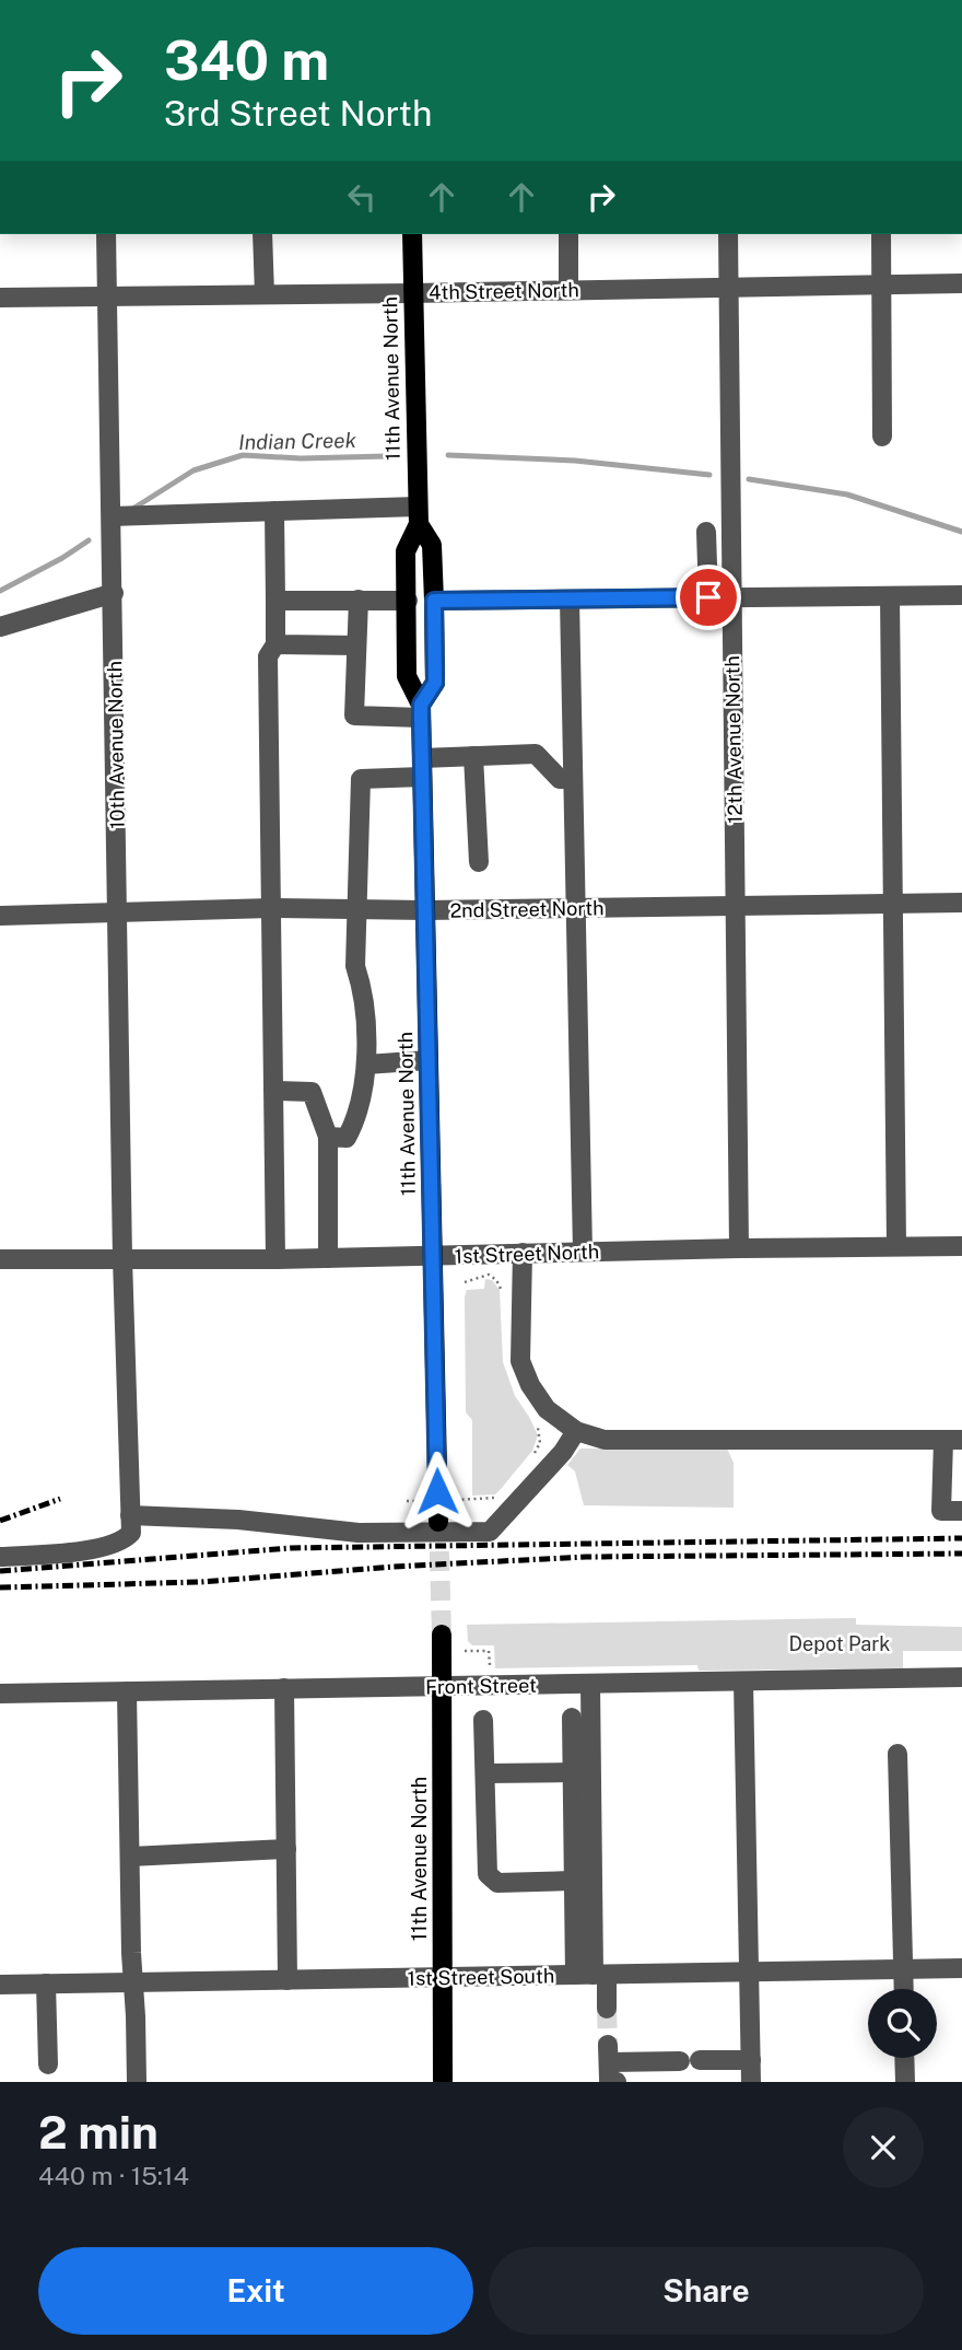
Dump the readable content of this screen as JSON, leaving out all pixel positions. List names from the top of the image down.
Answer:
{
  "streets": {
    "main road": ["11th Avenue North"],
    "street": [
      "4th Street North",
      "12th Avenue North",
      "10th Avenue North",
      "2nd Street North",
      "1st Street North",
      "Front Street",
      "1st Street South"
    ]
  },
  "crossings": [
    ["4th Street North", "11th Avenue North"],
    ["4th Street North", "12th Avenue North"],
    ["4th Street North", "10th Avenue North"],
    ["11th Avenue North", "2nd Street North"],
    ["11th Avenue North", "1st Street North"],
    ["11th Avenue North", "1st Street South"],
    ["12th Avenue North", "2nd Street North"],
    ["12th Avenue North", "1st Street North"],
    ["10th Avenue North", "2nd Street North"],
    ["10th Avenue North", "1st Street North"]
  ],
  "water": ["Indian Creek"],
  "parks": ["Depot Park"],
  "page": {
    "turn": ["340 m", "3rd Street North"],
    "heading": ["2 min", "440 m · 15:14"],
    "buttons": ["Exit", "Share"]
  }
}
